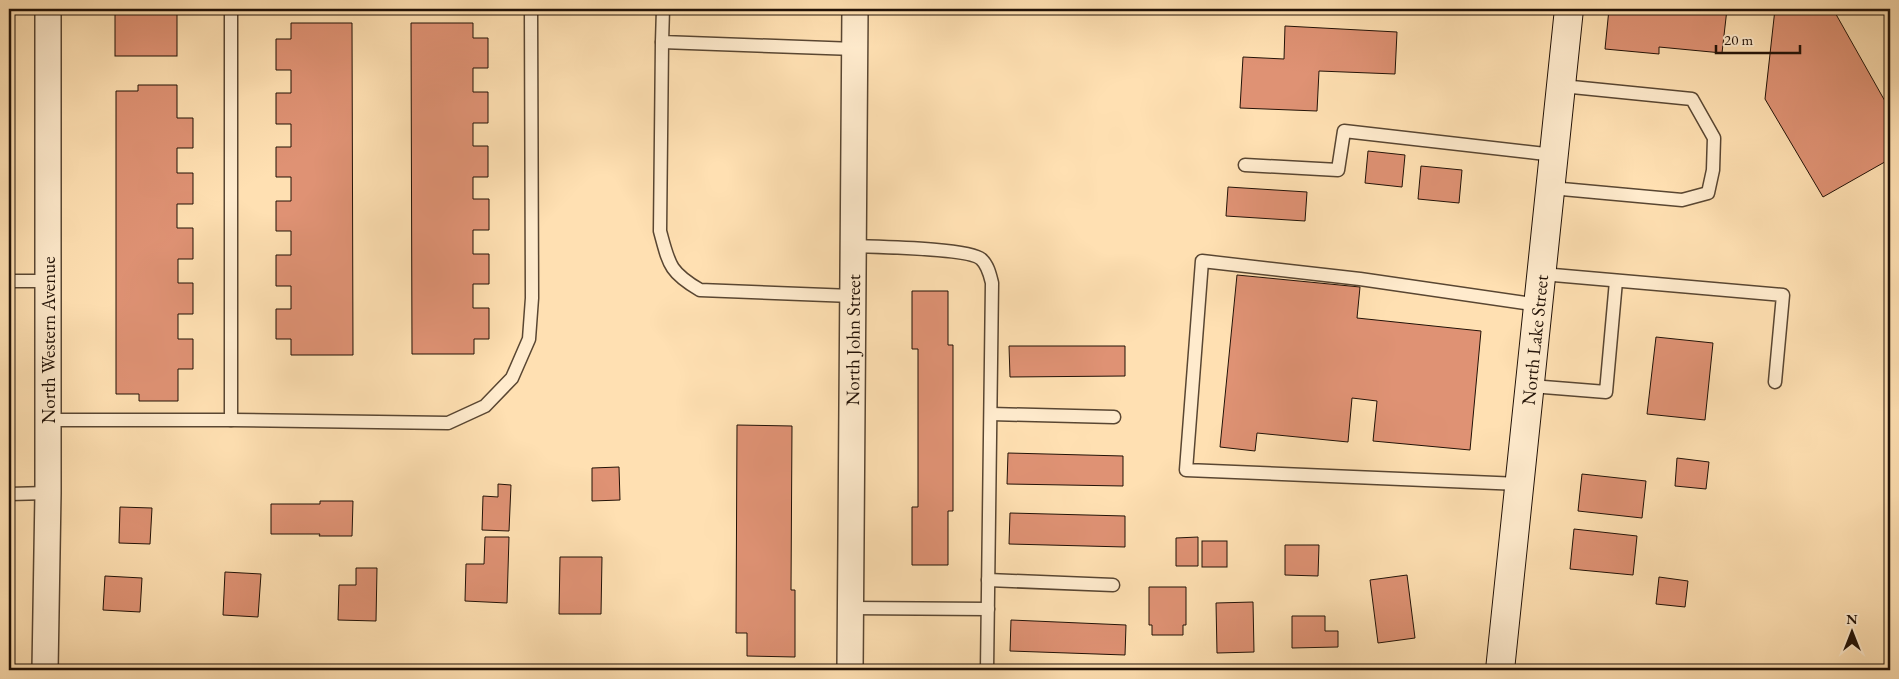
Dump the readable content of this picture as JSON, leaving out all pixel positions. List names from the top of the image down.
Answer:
{
  "streets": {
    "main road": ["North Lake Street"],
    "street": ["North John Street", "North Western Avenue"]
  },
  "scale_bar": "20 m",
  "north": "top"
}
